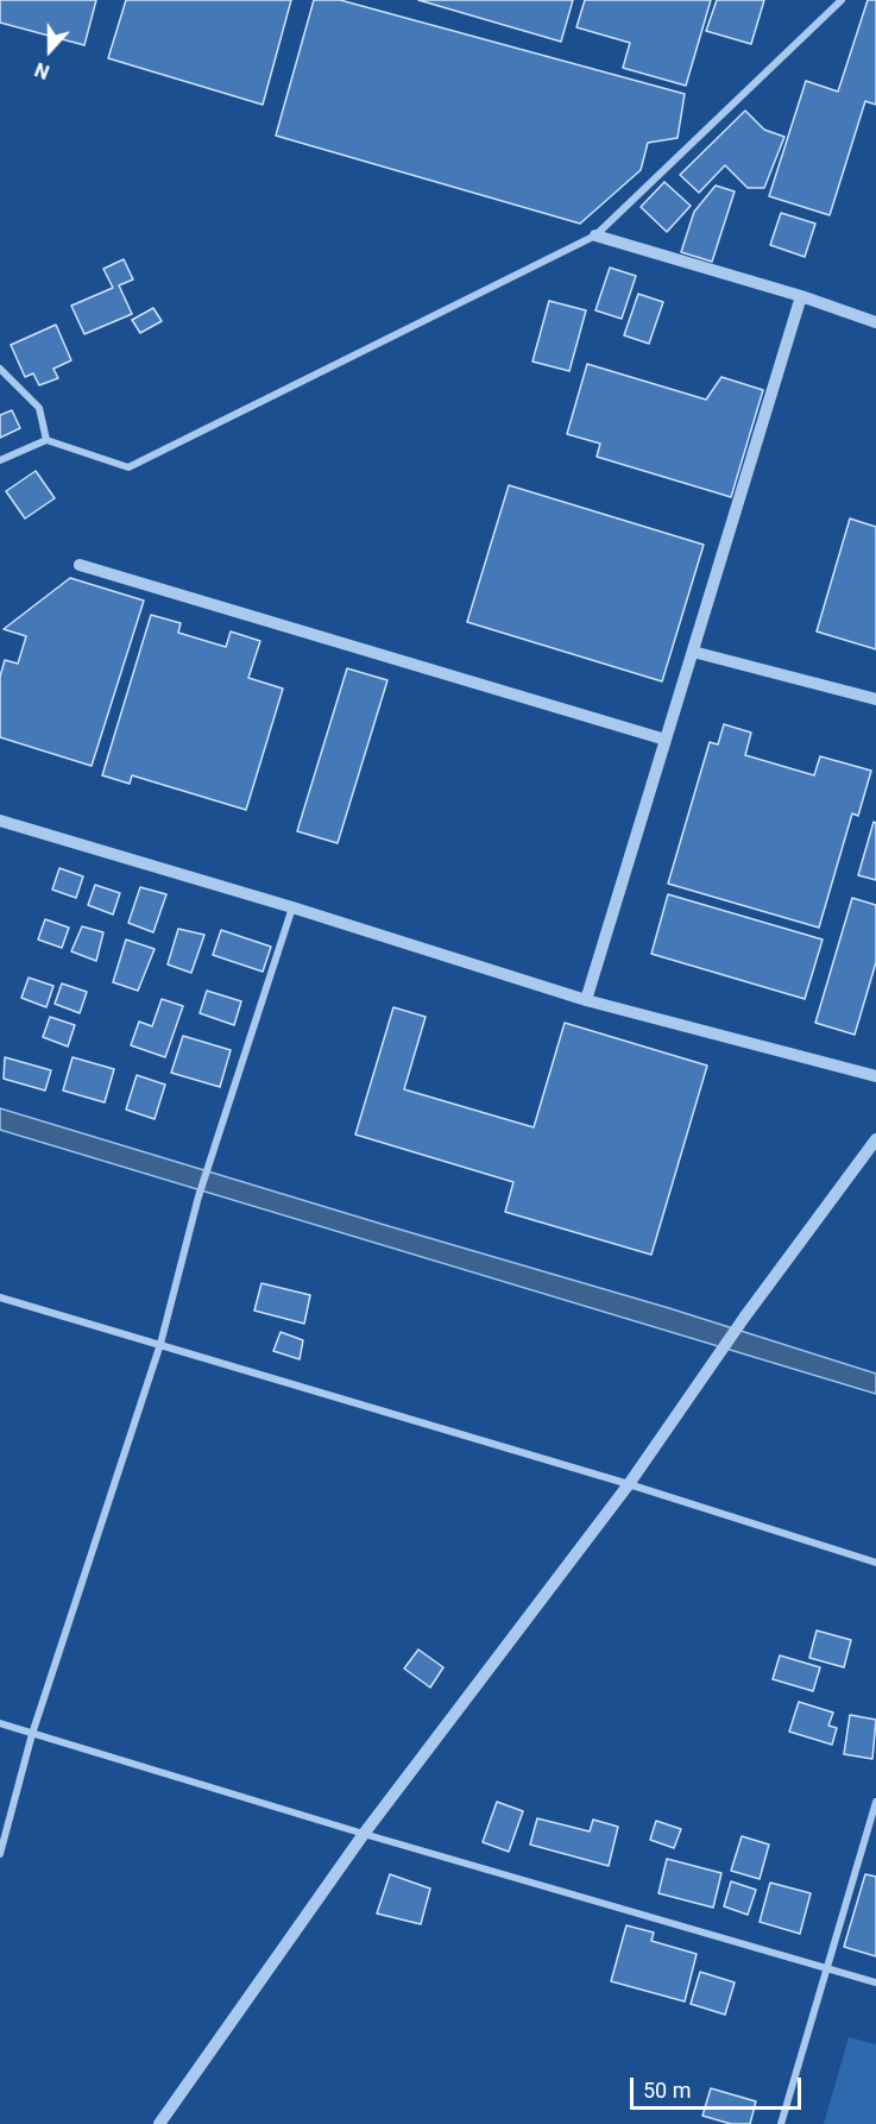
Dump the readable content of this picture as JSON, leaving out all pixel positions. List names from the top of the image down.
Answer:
{
  "scale_bar": "50 m",
  "north": "bottom"
}
